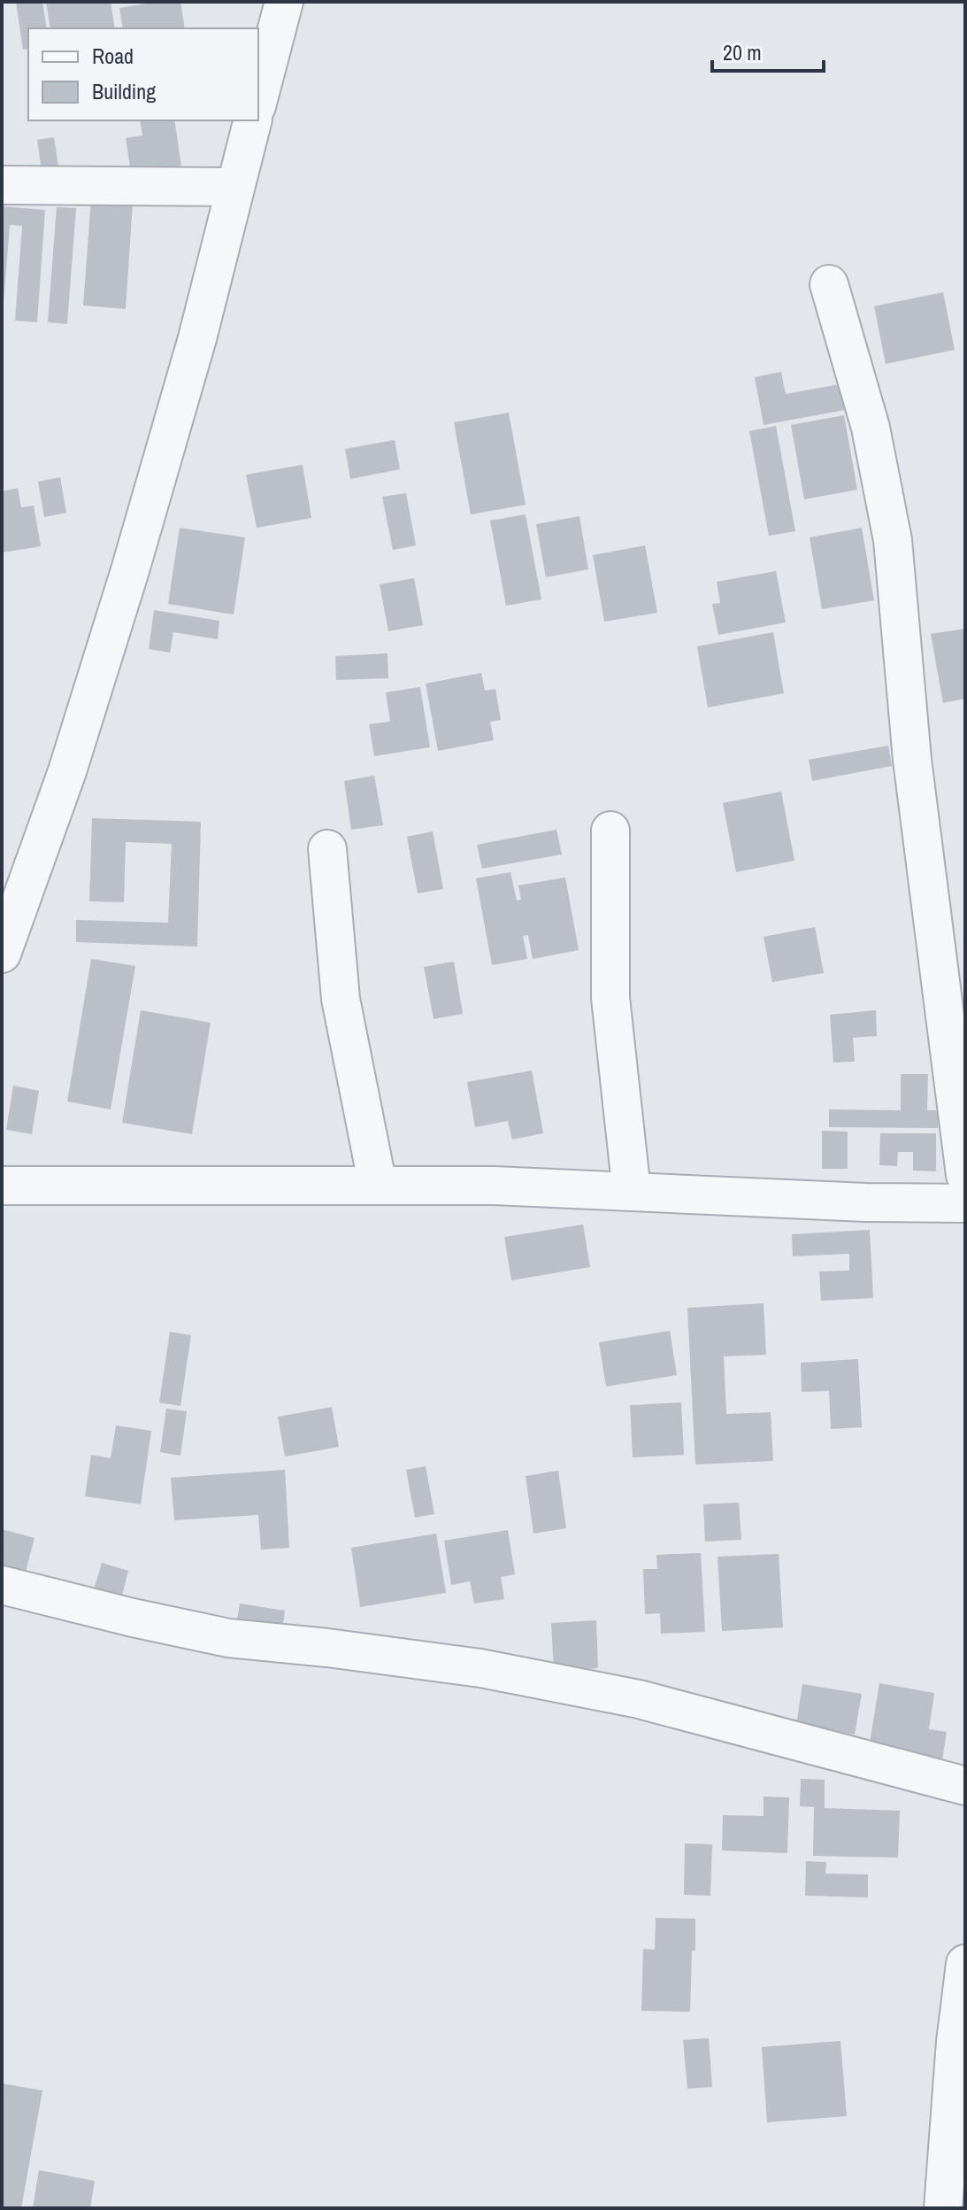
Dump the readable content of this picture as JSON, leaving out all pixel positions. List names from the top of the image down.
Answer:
{
  "legend": ["Road", "Building"],
  "scale_bar": "20 m"
}
